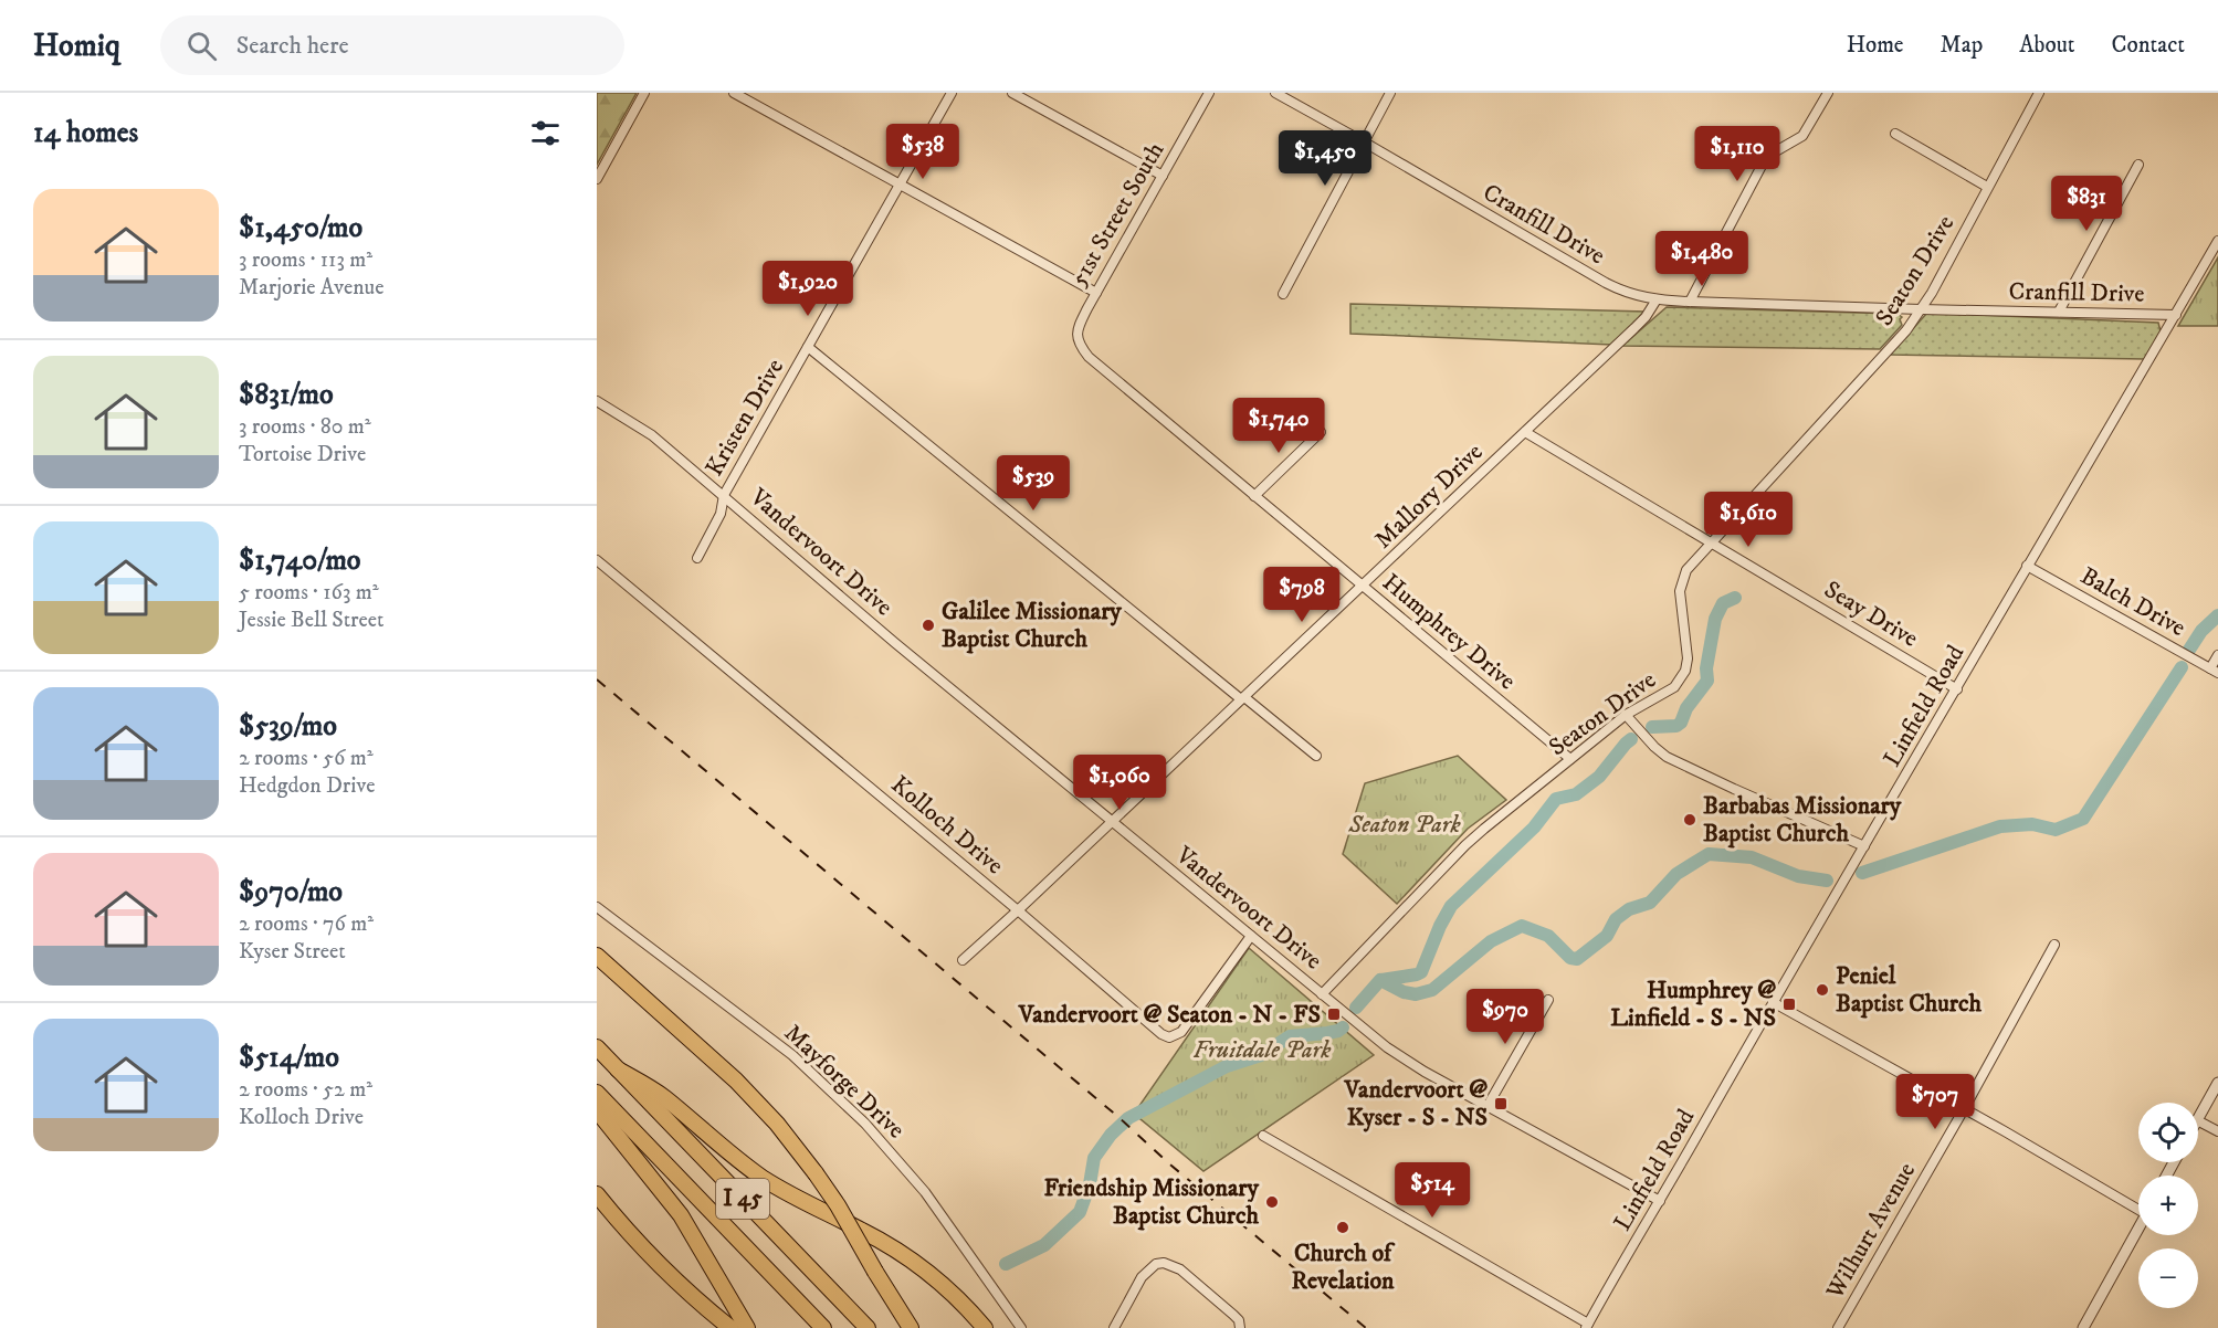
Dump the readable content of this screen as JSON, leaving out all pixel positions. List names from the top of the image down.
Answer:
{
  "streets": {
    "highway": ["I 45"],
    "street": [
      "51st Street South",
      "Cranfill Drive",
      "Seaton Drive",
      "Kristen Drive",
      "Mallory Drive",
      "Vandervoort Drive",
      "Balch Drive",
      "Seay Drive",
      "Humphrey Drive",
      "Linfield Road",
      "Kolloch Drive",
      "Mayforge Drive",
      "Wilhurt Avenue"
    ]
  },
  "crossings": [
    ["51st Street South", "Humphrey Drive"],
    ["Cranfill Drive", "Seaton Drive"],
    ["Cranfill Drive", "Mallory Drive"],
    ["Cranfill Drive", "Linfield Road"],
    ["Seaton Drive", "Vandervoort Drive"],
    ["Seaton Drive", "Seay Drive"],
    ["Seaton Drive", "Humphrey Drive"],
    ["Kristen Drive", "Vandervoort Drive"],
    ["Mallory Drive", "Vandervoort Drive"],
    ["Mallory Drive", "Seay Drive"],
    ["Mallory Drive", "Humphrey Drive"],
    ["Mallory Drive", "Kolloch Drive"],
    ["Vandervoort Drive", "Linfield Road"],
    ["Vandervoort Drive", "Kolloch Drive"],
    ["Balch Drive", "Linfield Road"],
    ["Seay Drive", "Linfield Road"]
  ],
  "parks": ["Seaton Park", "Fruitdale Park"],
  "places": {
    "other": [
      "Galilee Missionary Baptist Church",
      "Barbabas Missionary Baptist Church",
      "Peniel Baptist Church",
      "Friendship Missionary Baptist Church",
      "Church of Revelation"
    ],
    "transit": ["Humphrey @ Linfield - S - NS", "Vandervoort @ Seaton - N - FS", "Vandervoort @ Kyser - S - NS"]
  },
  "page": {
    "header": "Homiq",
    "search": "Search here",
    "nav": [
      "Home",
      "Map",
      "About",
      "Contact"
    ],
    "heading": "14 homes",
    "price": [
      "$538",
      "$1,110",
      "$1,450",
      "$831",
      "$1,480",
      "$1,920",
      "$1,740",
      "$539",
      "$1,610",
      "$798",
      "$1,060",
      "$970",
      "$707",
      "$514"
    ],
    "list": [
      {
        "name": "$1,450/mo",
        "note": "3 rooms · 113 m² · Marjorie Avenue"
      },
      {
        "name": "$831/mo",
        "note": "3 rooms · 80 m² · Tortoise Drive"
      },
      {
        "name": "$1,740/mo",
        "note": "5 rooms · 163 m² · Jessie Bell Street"
      },
      {
        "name": "$539/mo",
        "note": "2 rooms · 56 m² · Hedgdon Drive"
      },
      {
        "name": "$970/mo",
        "note": "2 rooms · 76 m² · Kyser Street"
      },
      {
        "name": "$514/mo",
        "note": "2 rooms · 52 m² · Kolloch Drive"
      }
    ],
    "map_buttons": ["+", "−"]
  }
}
